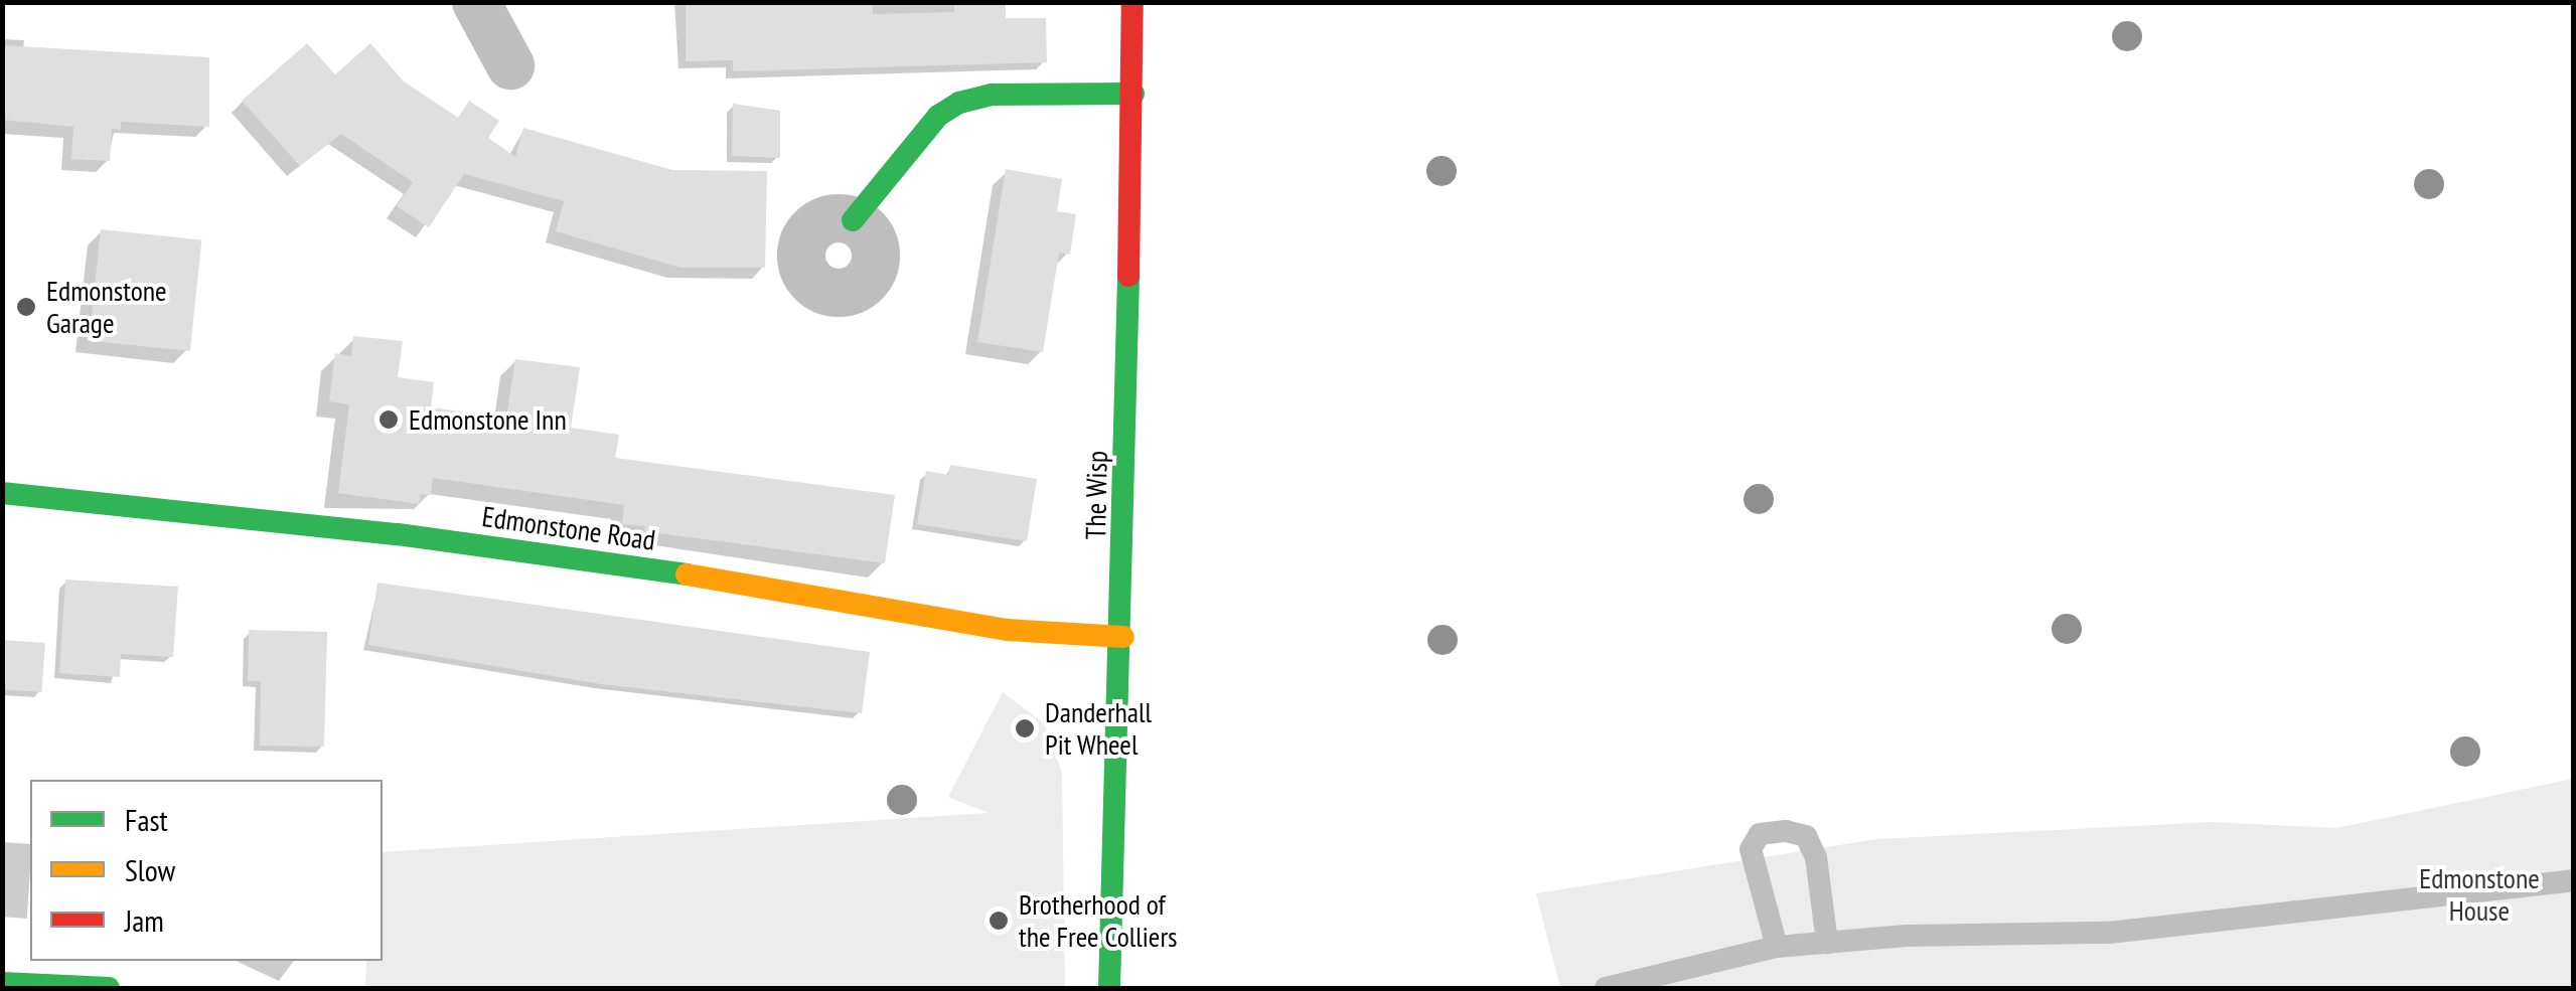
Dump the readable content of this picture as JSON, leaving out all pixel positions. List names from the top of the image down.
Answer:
{
  "streets": {
    "street": ["The Wisp", "Edmonstone Road"]
  },
  "crossings": [
    ["The Wisp", "Edmonstone Road"]
  ],
  "parks": ["Edmonstone House"],
  "places": [
    "Edmonstone Garage",
    "Edmonstone Inn",
    "Danderhall Pit Wheel",
    "Brotherhood of the Free Colliers"
  ],
  "legend": ["Fast", "Slow", "Jam"]
}
